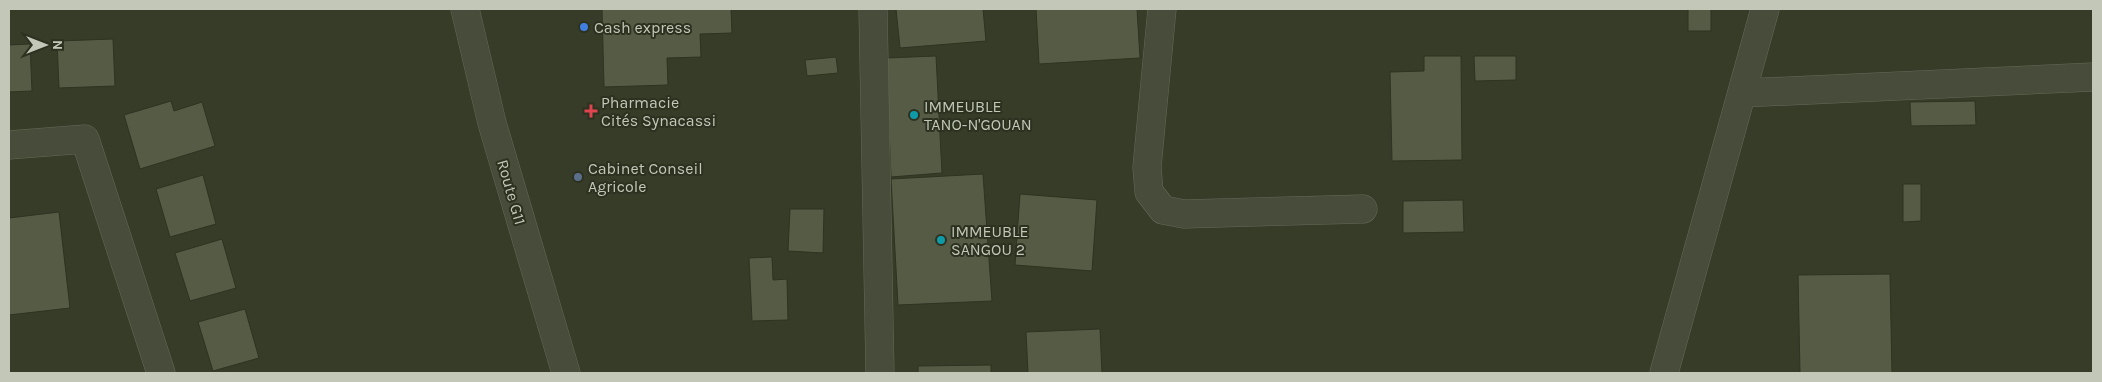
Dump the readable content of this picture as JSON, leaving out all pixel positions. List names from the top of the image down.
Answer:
{
  "streets": {
    "street": ["Route G11"]
  },
  "places": {
    "other": [
      "Cash express",
      "IMMEUBLE TANO-N'GOUAN",
      "Cabinet Conseil Agricole",
      "IMMEUBLE SANGOU 2"
    ],
    "health": ["Pharmacie Cités Synacassi"]
  },
  "north": "right"
}
